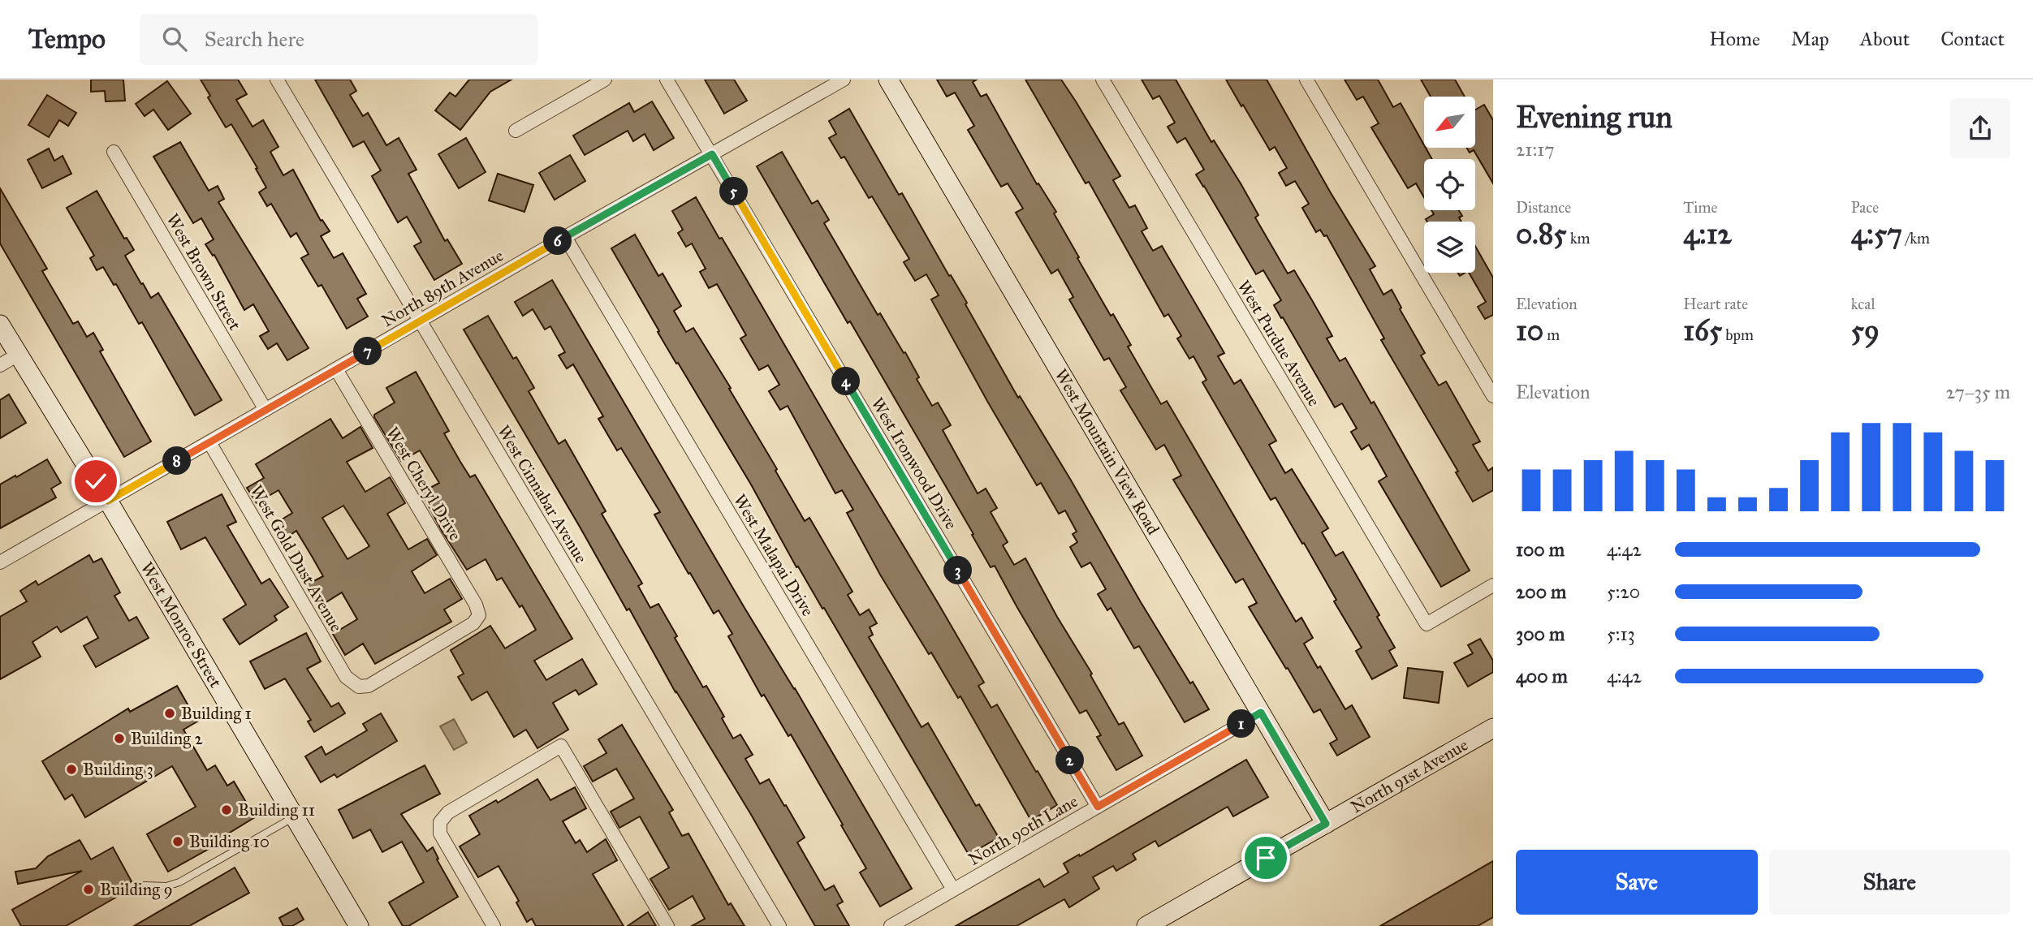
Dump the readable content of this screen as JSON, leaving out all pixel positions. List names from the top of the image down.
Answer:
{
  "streets": {
    "street": [
      "West Brown Street",
      "North 89th Avenue",
      "West Purdue Avenue",
      "West Mountain View Road",
      "West Ironwood Drive",
      "West Cheryl Drive",
      "West Cinnabar Avenue",
      "West Malapai Drive",
      "West Gold Dust Avenue",
      "West Monroe Street",
      "North 91st Avenue",
      "North 90th Lane"
    ]
  },
  "crossings": [
    ["West Brown Street", "North 89th Avenue"],
    ["North 89th Avenue", "West Ironwood Drive"],
    ["North 89th Avenue", "West Cheryl Drive"],
    ["North 89th Avenue", "West Cinnabar Avenue"],
    ["North 89th Avenue", "West Malapai Drive"],
    ["North 89th Avenue", "West Gold Dust Avenue"],
    ["North 89th Avenue", "West Monroe Street"],
    ["West Mountain View Road", "North 91st Avenue"],
    ["West Mountain View Road", "North 90th Lane"],
    ["West Ironwood Drive", "North 90th Lane"],
    ["West Cheryl Drive", "West Gold Dust Avenue"],
    ["West Malapai Drive", "North 90th Lane"]
  ],
  "places": [
    "Building 1",
    "Building 2",
    "Building 3",
    "Building 11",
    "Building 10",
    "Building 9"
  ],
  "north": "bottom left",
  "page": {
    "header": "Tempo",
    "search": "Search here",
    "nav": [
      "Home",
      "Map",
      "About",
      "Contact"
    ],
    "heading": ["Evening run", "21:17"],
    "stats": [
      ["Distance", "0.85 km"],
      ["Time", "4:12"],
      ["Pace", "4:57 /km"],
      ["Elevation", "10 m"],
      ["Heart rate", "165 bpm"],
      ["kcal", "59"]
    ],
    "pins": [
      "5",
      "6",
      "7",
      "4",
      "8",
      "3",
      "1",
      "2"
    ],
    "chart": ["Elevation", "27–35 m"],
    "list": [
      {
        "name": "100 m",
        "note": "4:42"
      },
      {
        "name": "200 m",
        "note": "5:20"
      },
      {
        "name": "300 m",
        "note": "5:13"
      },
      {
        "name": "400 m",
        "note": "4:42"
      }
    ],
    "buttons": ["Save", "Share"]
  }
}
